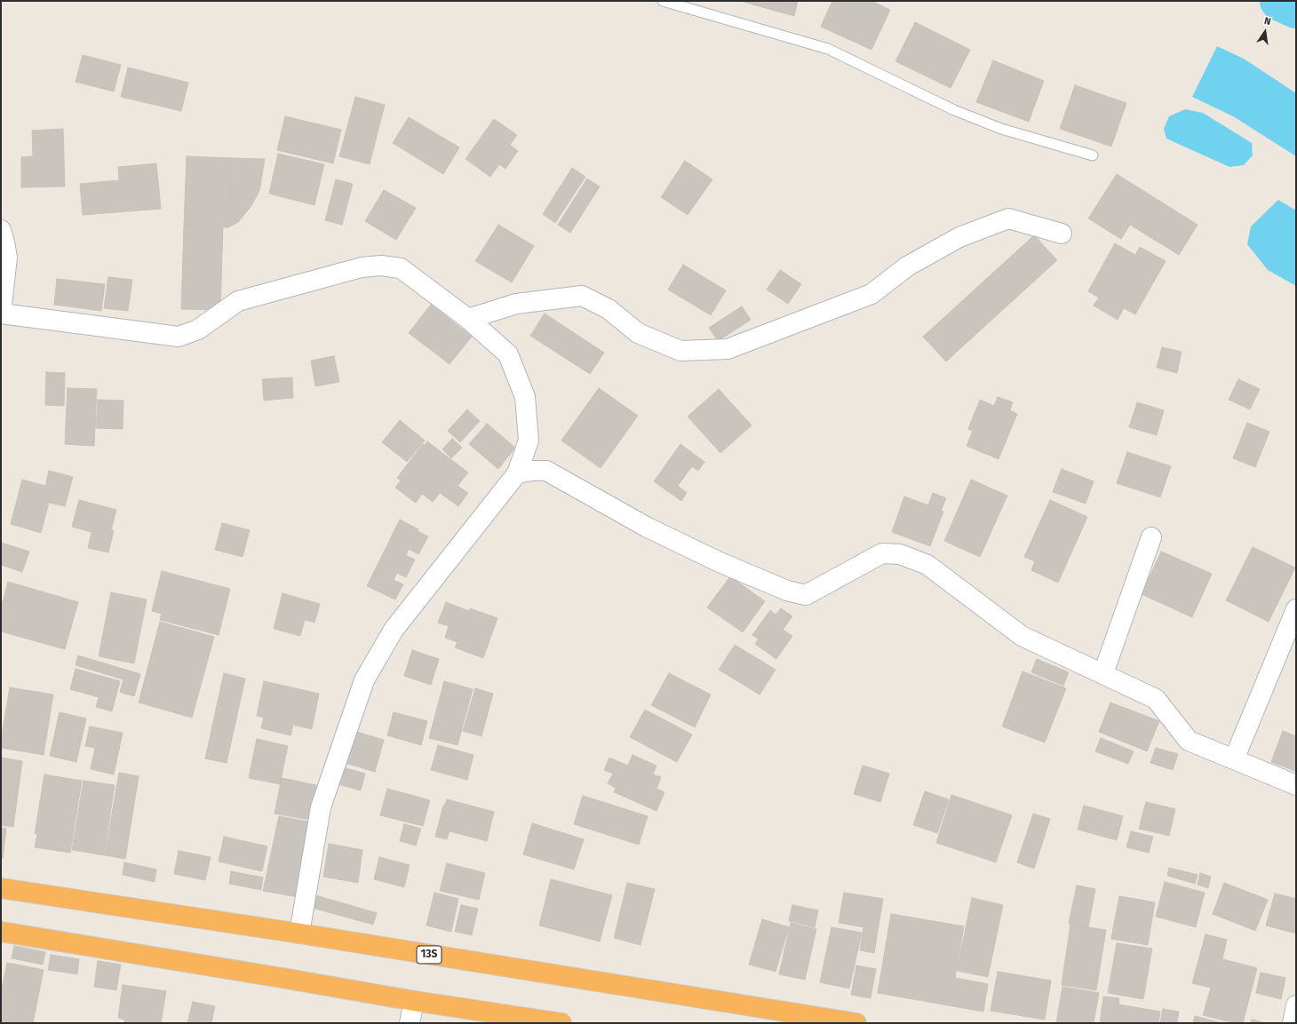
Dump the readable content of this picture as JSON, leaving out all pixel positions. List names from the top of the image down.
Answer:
{
  "streets": {
    "highway": ["13S"]
  },
  "north": "top"
}
